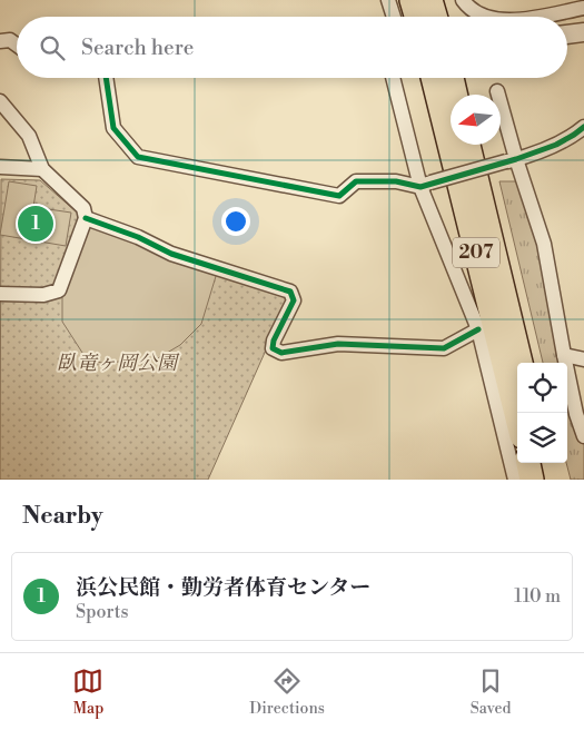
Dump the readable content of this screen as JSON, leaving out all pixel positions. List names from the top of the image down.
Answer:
{
  "streets": {
    "highway": ["207"]
  },
  "parks": ["臥竜ヶ岡公園"],
  "north": "left",
  "page": {
    "search": "Search here",
    "pins": "1",
    "heading": "Nearby",
    "list": [
      {
        "mark": "1",
        "name": "浜公民館・勤労者体育センター",
        "note": "Sports",
        "value": "110 m"
      }
    ],
    "nav": ["Map", "Directions", "Saved"]
  }
}
